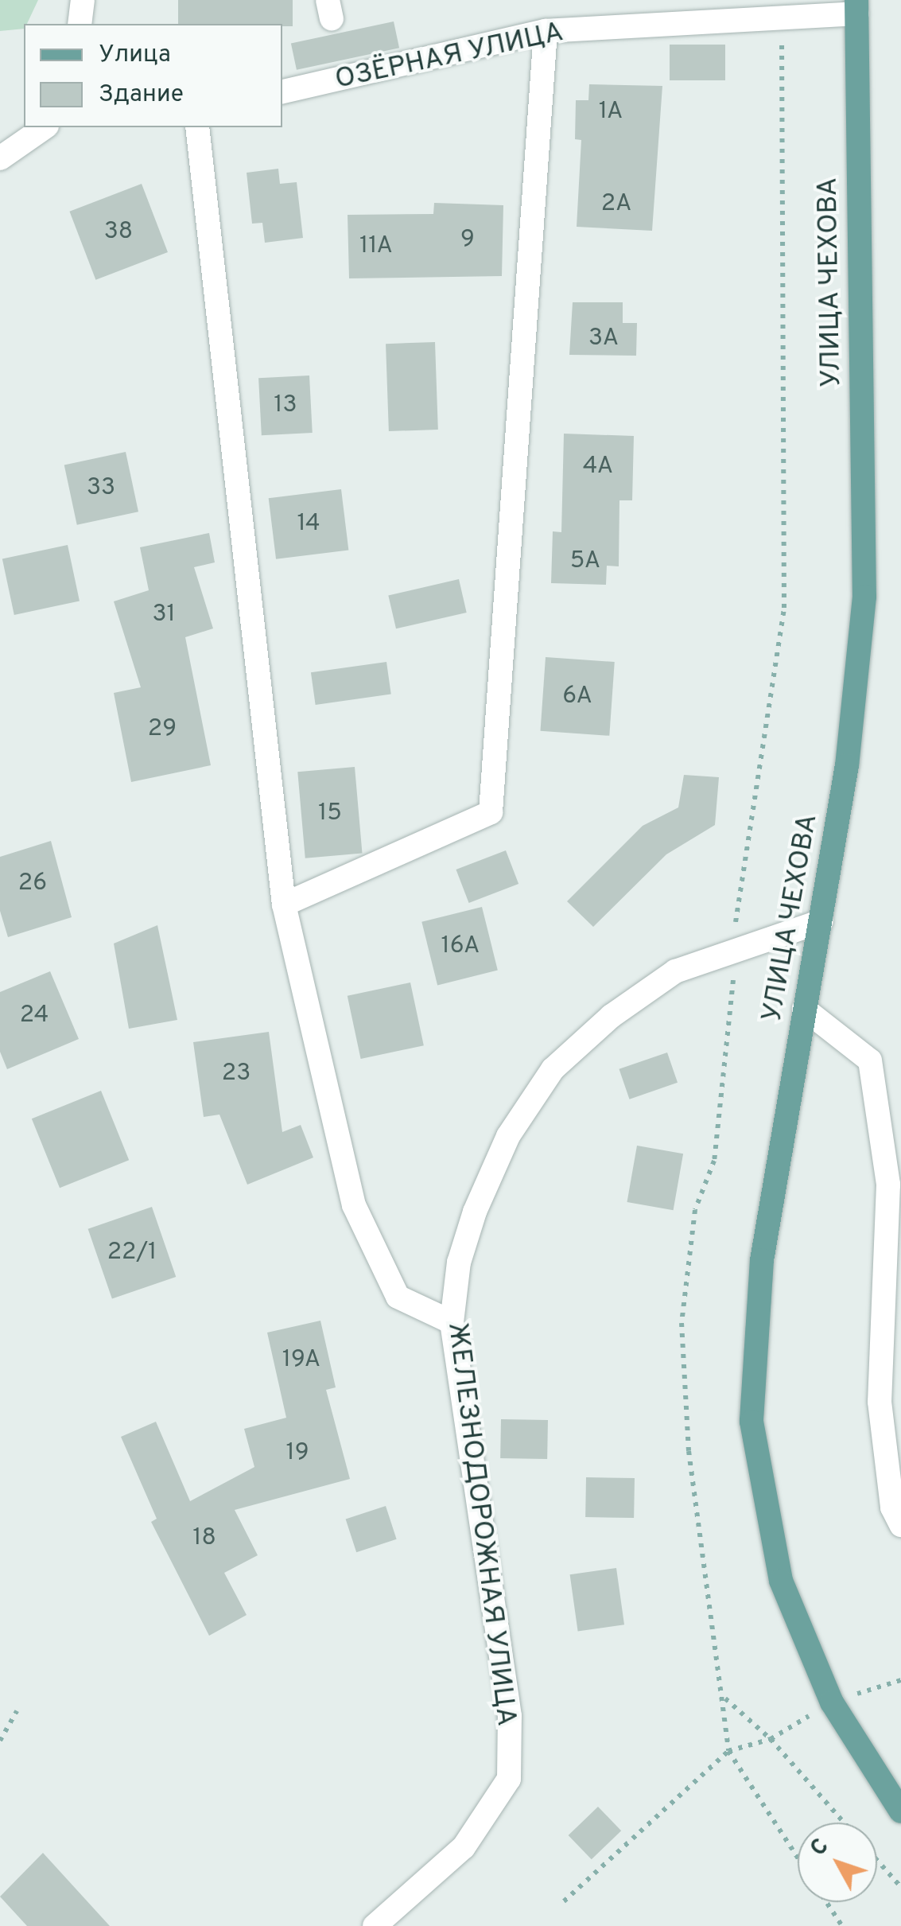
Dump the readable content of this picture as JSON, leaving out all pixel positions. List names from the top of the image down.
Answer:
{
  "streets": {
    "main road": ["УЛИЦА ЧЕХОВА"],
    "street": ["ОЗЁРНАЯ УЛИЦА", "ЖЕЛЕЗНОДОРОЖНАЯ УЛИЦА"]
  },
  "crossings": [
    ["ОЗЁРНАЯ УЛИЦА", "УЛИЦА ЧЕХОВА"],
    ["УЛИЦА ЧЕХОВА", "ЖЕЛЕЗНОДОРОЖНАЯ УЛИЦА"]
  ],
  "house_numbers": [
    "1А",
    "2А",
    "38",
    "9",
    "11А",
    "3А",
    "13",
    "4А",
    "33",
    "14",
    "5А",
    "31",
    "6А",
    "29",
    "15",
    "26",
    "16А",
    "24",
    "23",
    "22/1",
    "19А",
    "19",
    "18"
  ],
  "legend": ["Улица", "Здание"],
  "north": "top left"
}
